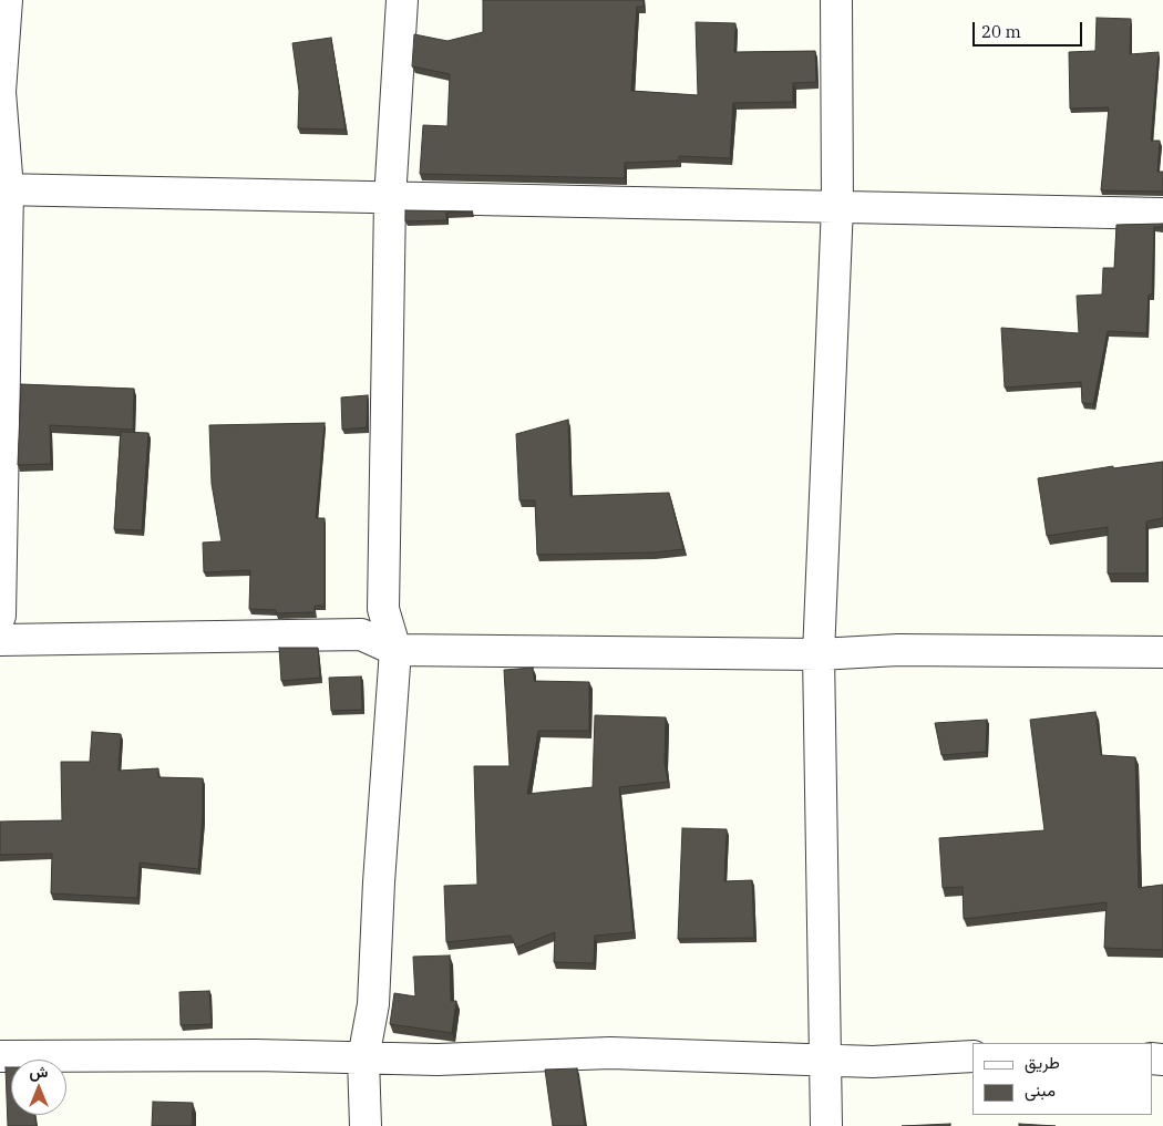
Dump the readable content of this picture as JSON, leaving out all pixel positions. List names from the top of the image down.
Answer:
{
  "legend": ["طريق", "مبنى"],
  "scale_bar": "20 m",
  "north": "top"
}
